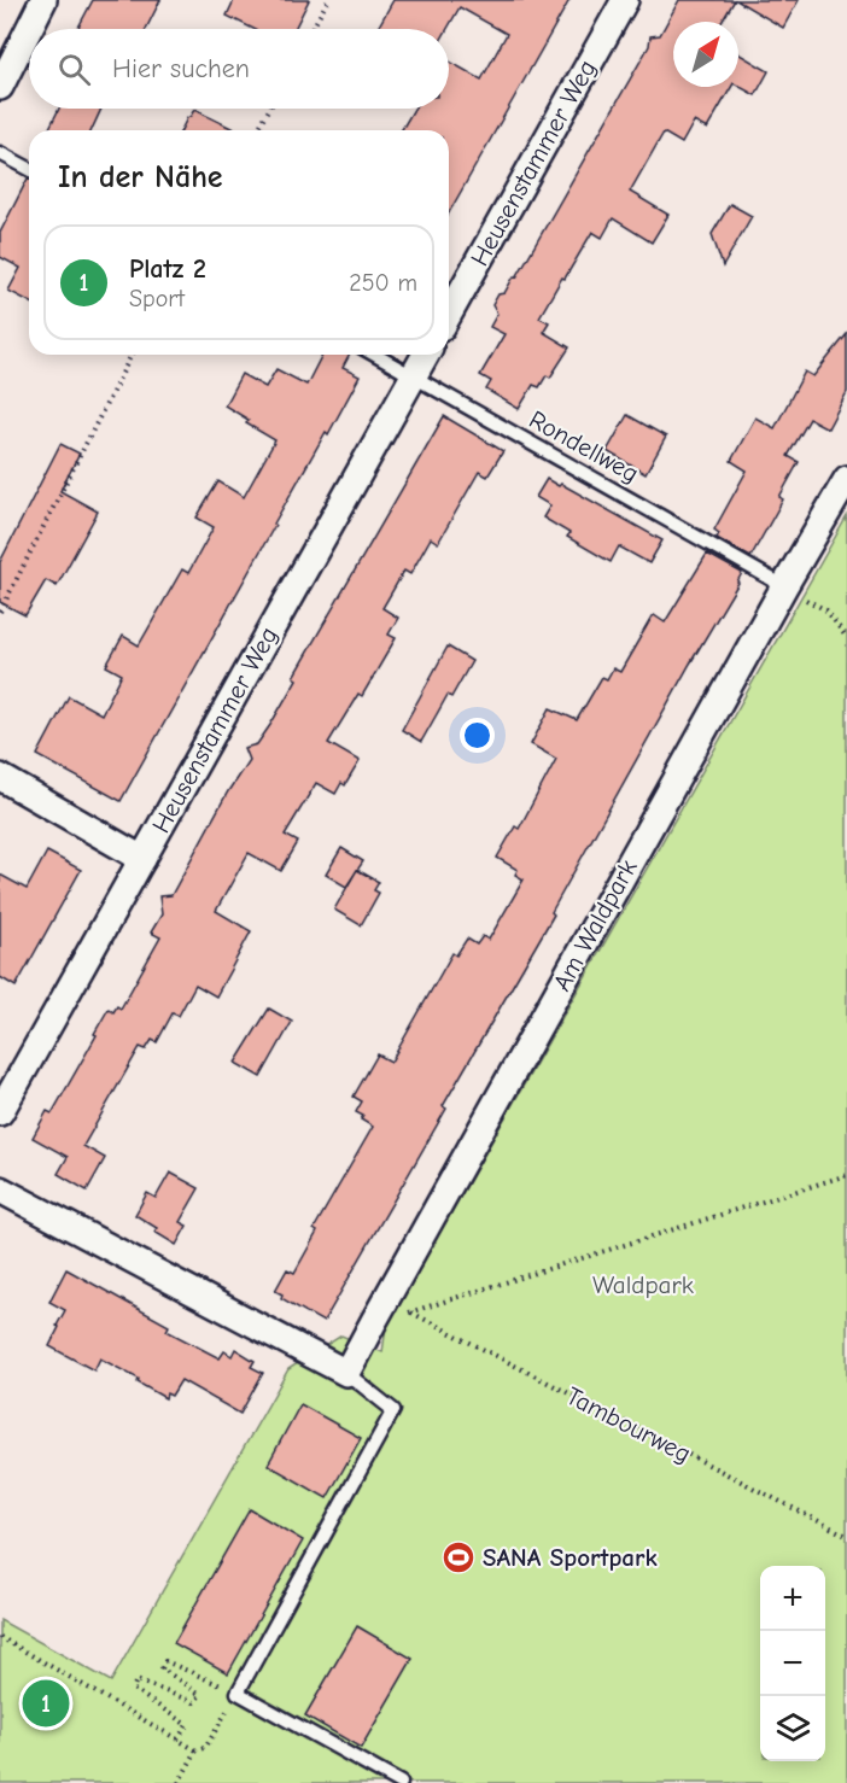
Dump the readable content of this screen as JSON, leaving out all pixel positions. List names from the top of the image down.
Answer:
{
  "streets": {
    "street": ["Heusenstammer Weg", "Am Waldpark"],
    "lane": ["Rondellweg"],
    "path": ["Tambourweg"]
  },
  "crossings": [
    ["Heusenstammer Weg", "Rondellweg"],
    ["Rondellweg", "Am Waldpark"]
  ],
  "parks": ["Waldpark"],
  "places": {
    "sports": ["SANA Sportpark"]
  },
  "north": "top right",
  "page": {
    "search": "Hier suchen",
    "heading": "In der Nähe",
    "list": [
      {
        "mark": "1",
        "name": "Platz 2",
        "note": "Sport",
        "value": "250 m"
      }
    ],
    "map_buttons": ["+", "−"],
    "pins": "1"
  }
}
